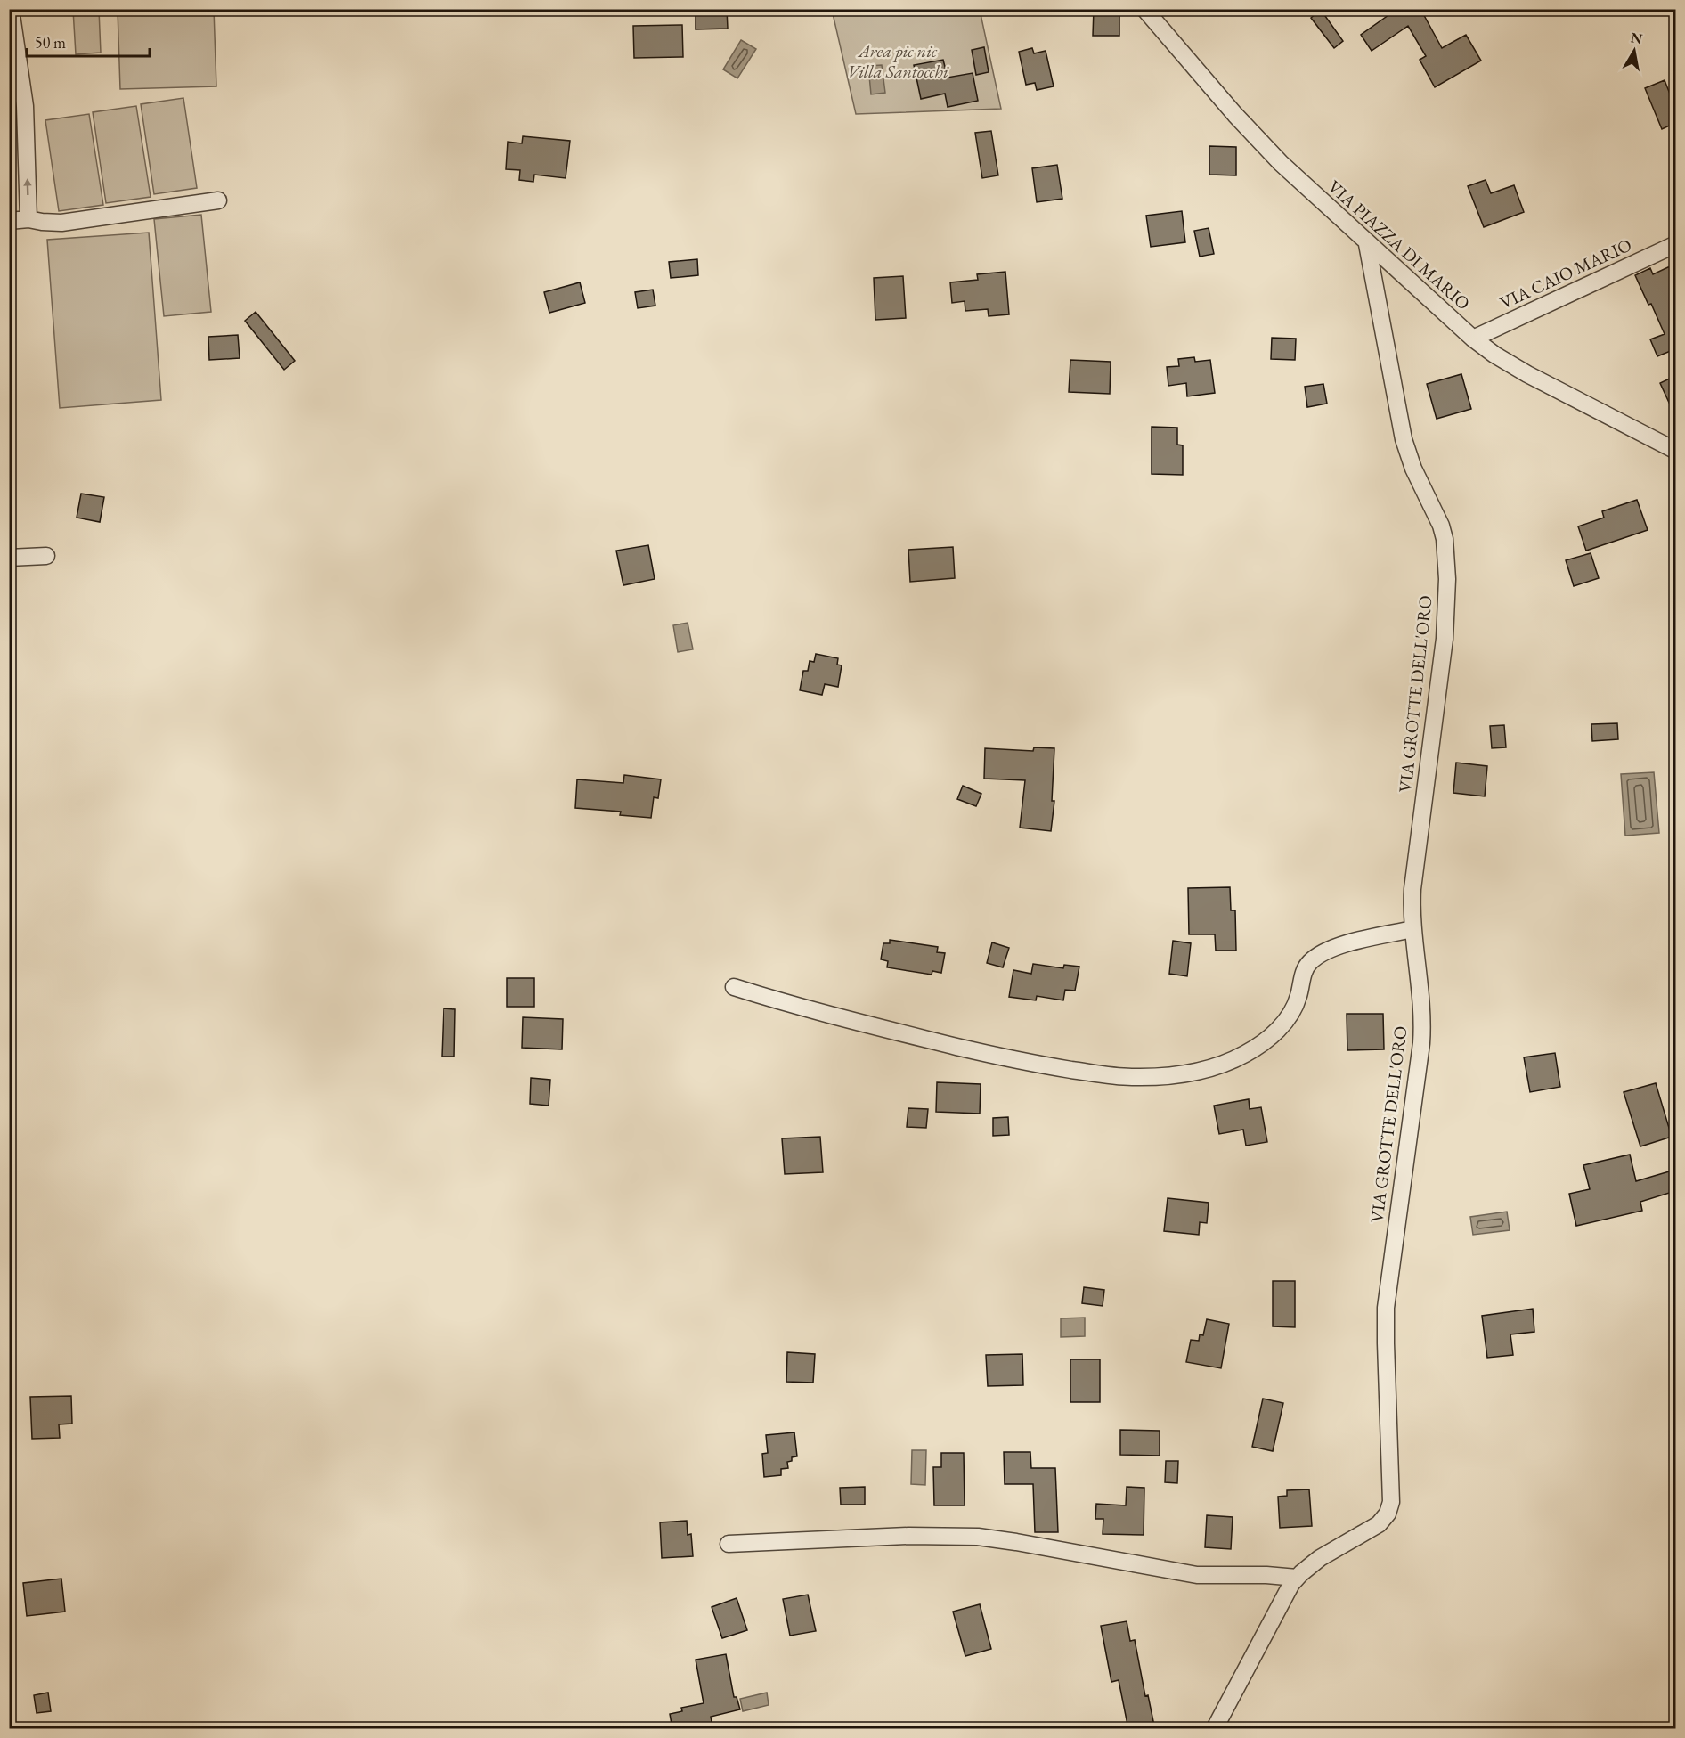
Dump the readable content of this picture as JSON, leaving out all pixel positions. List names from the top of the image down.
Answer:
{
  "streets": {
    "street": ["VIA PIAZZA DI MARIO", "VIA CAIO MARIO", "VIA GROTTE DELL'ORO"]
  },
  "crossings": [
    ["VIA PIAZZA DI MARIO", "VIA CAIO MARIO"],
    ["VIA PIAZZA DI MARIO", "VIA GROTTE DELL'ORO"]
  ],
  "parks": ["Area pic nic Villa Santocchi"],
  "scale_bar": "50 m",
  "north": "top"
}
